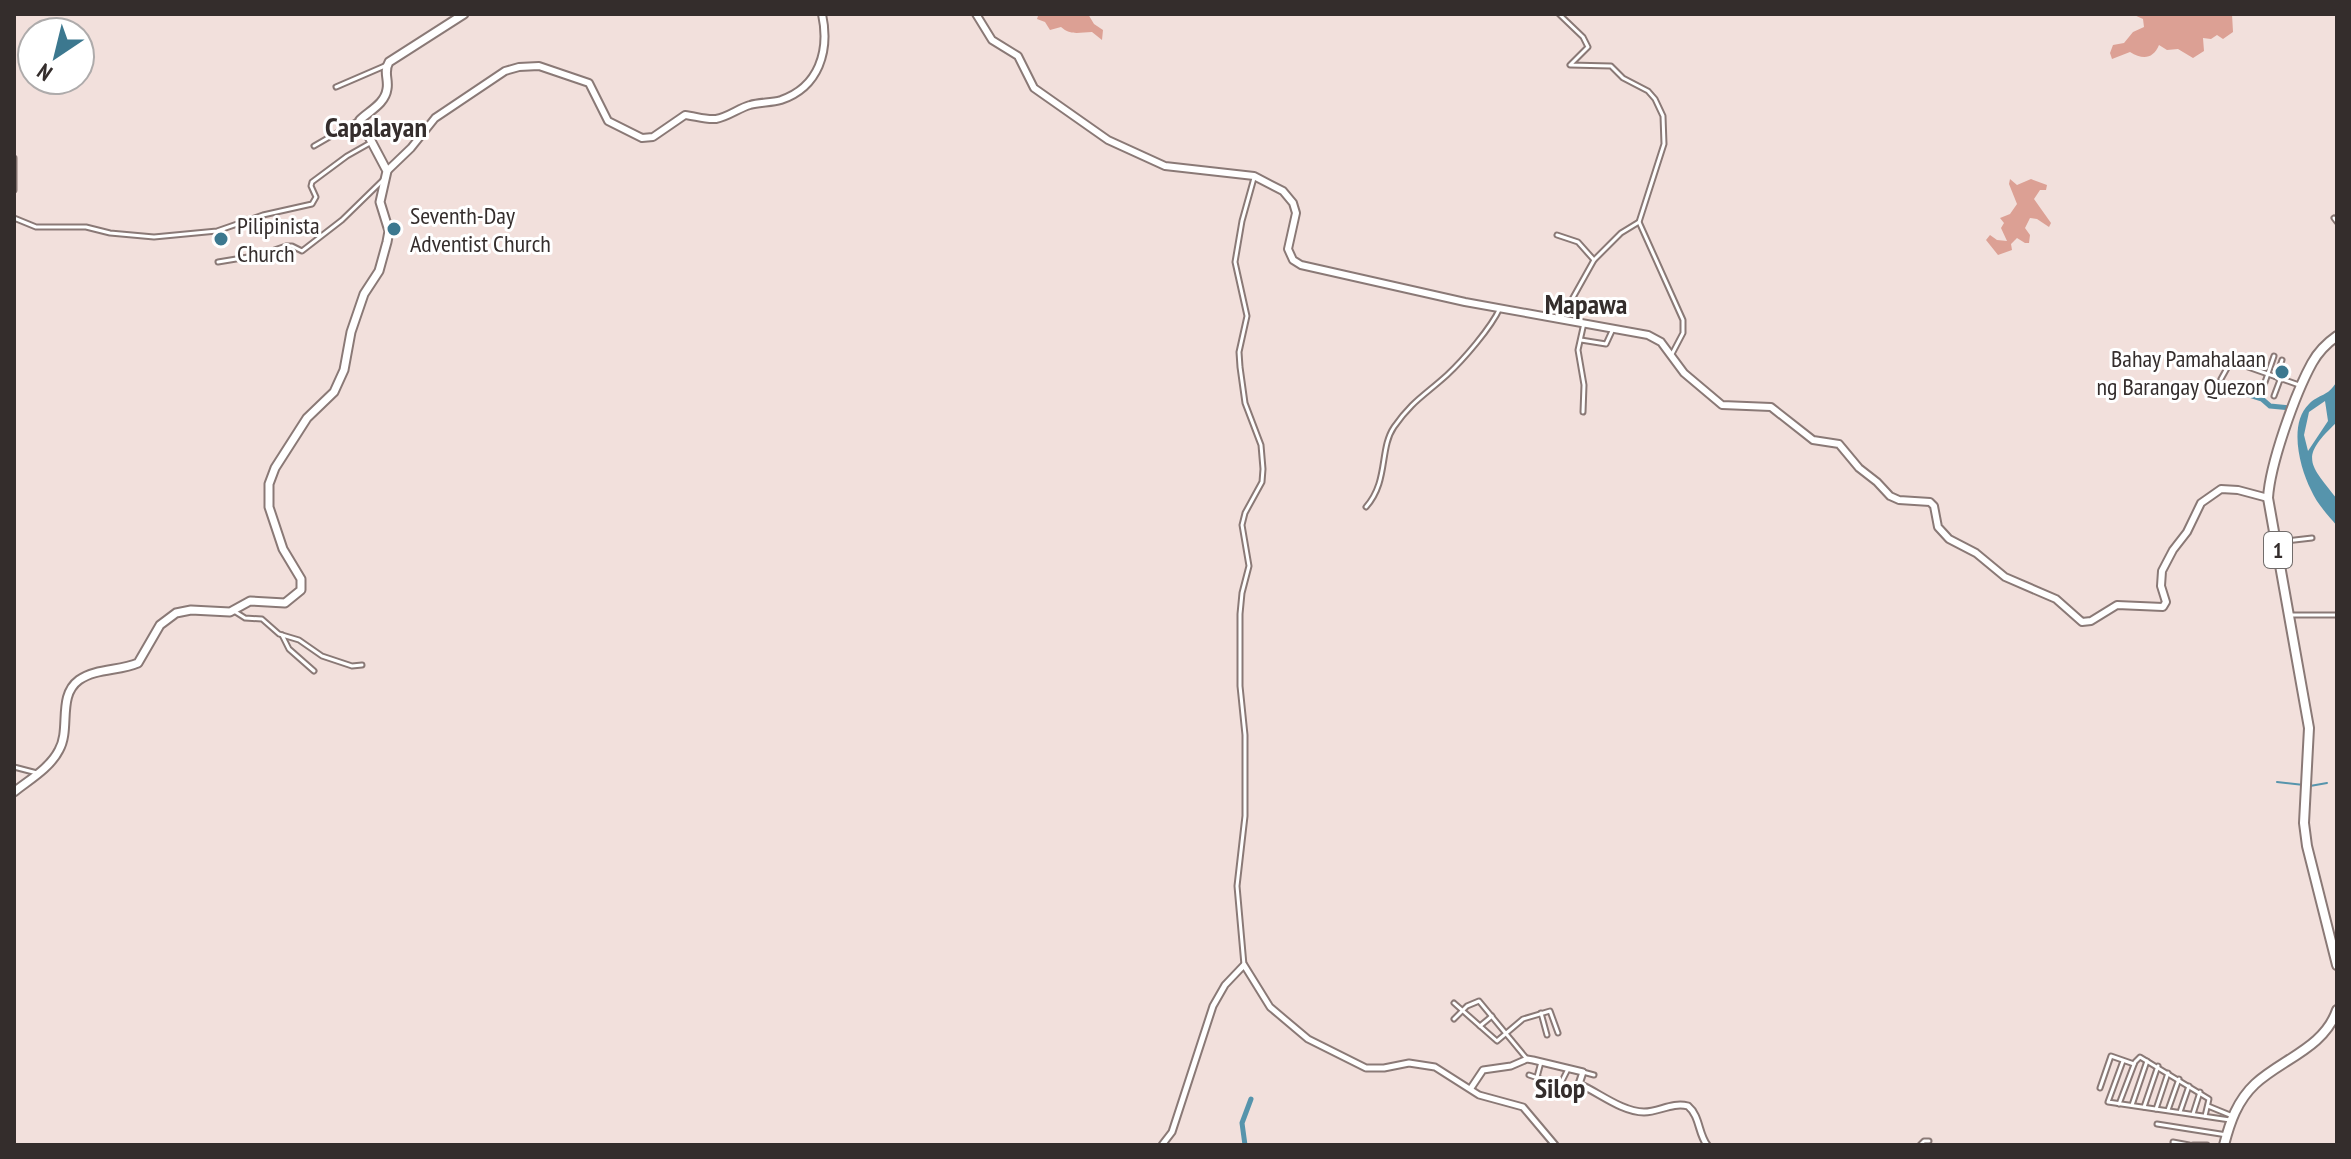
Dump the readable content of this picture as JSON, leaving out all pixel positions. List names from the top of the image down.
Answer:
{
  "streets": {
    "highway": ["1"]
  },
  "districts": ["Capalayan", "Mapawa", "Silop"],
  "places": ["Seventh-Day Adventist Church", "Pilipinista Church", "Bahay Pamahalaan ng Barangay Quezon"],
  "north": "bottom left"
}
